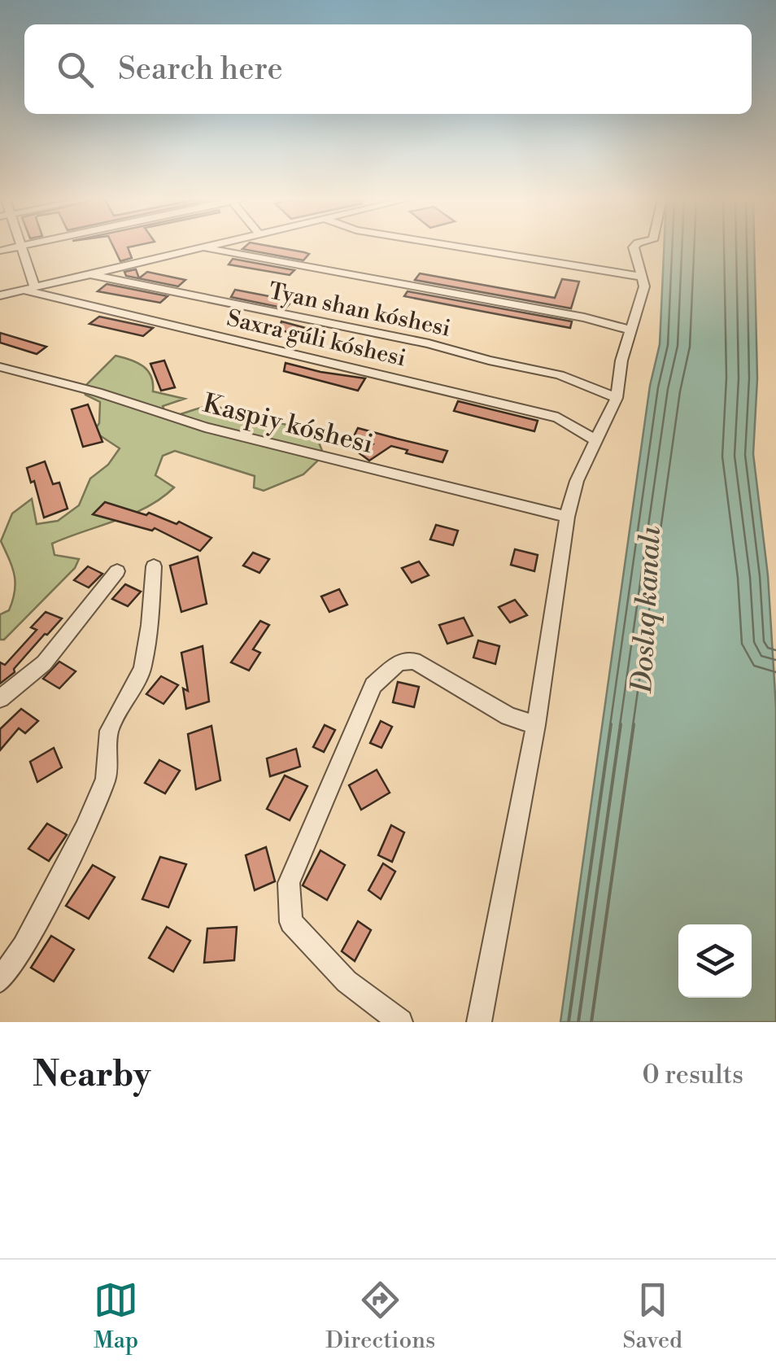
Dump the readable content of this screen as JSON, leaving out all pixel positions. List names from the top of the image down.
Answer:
{
  "streets": {
    "street": ["Tyan shan kóshesi", "Saxra gúli kóshesi", "Kaspiy kóshesi"]
  },
  "water": ["Doslıq kanalı"],
  "page": {
    "search": "Search here",
    "heading": ["Nearby", "0 results"],
    "nav": ["Map", "Directions", "Saved"]
  }
}
